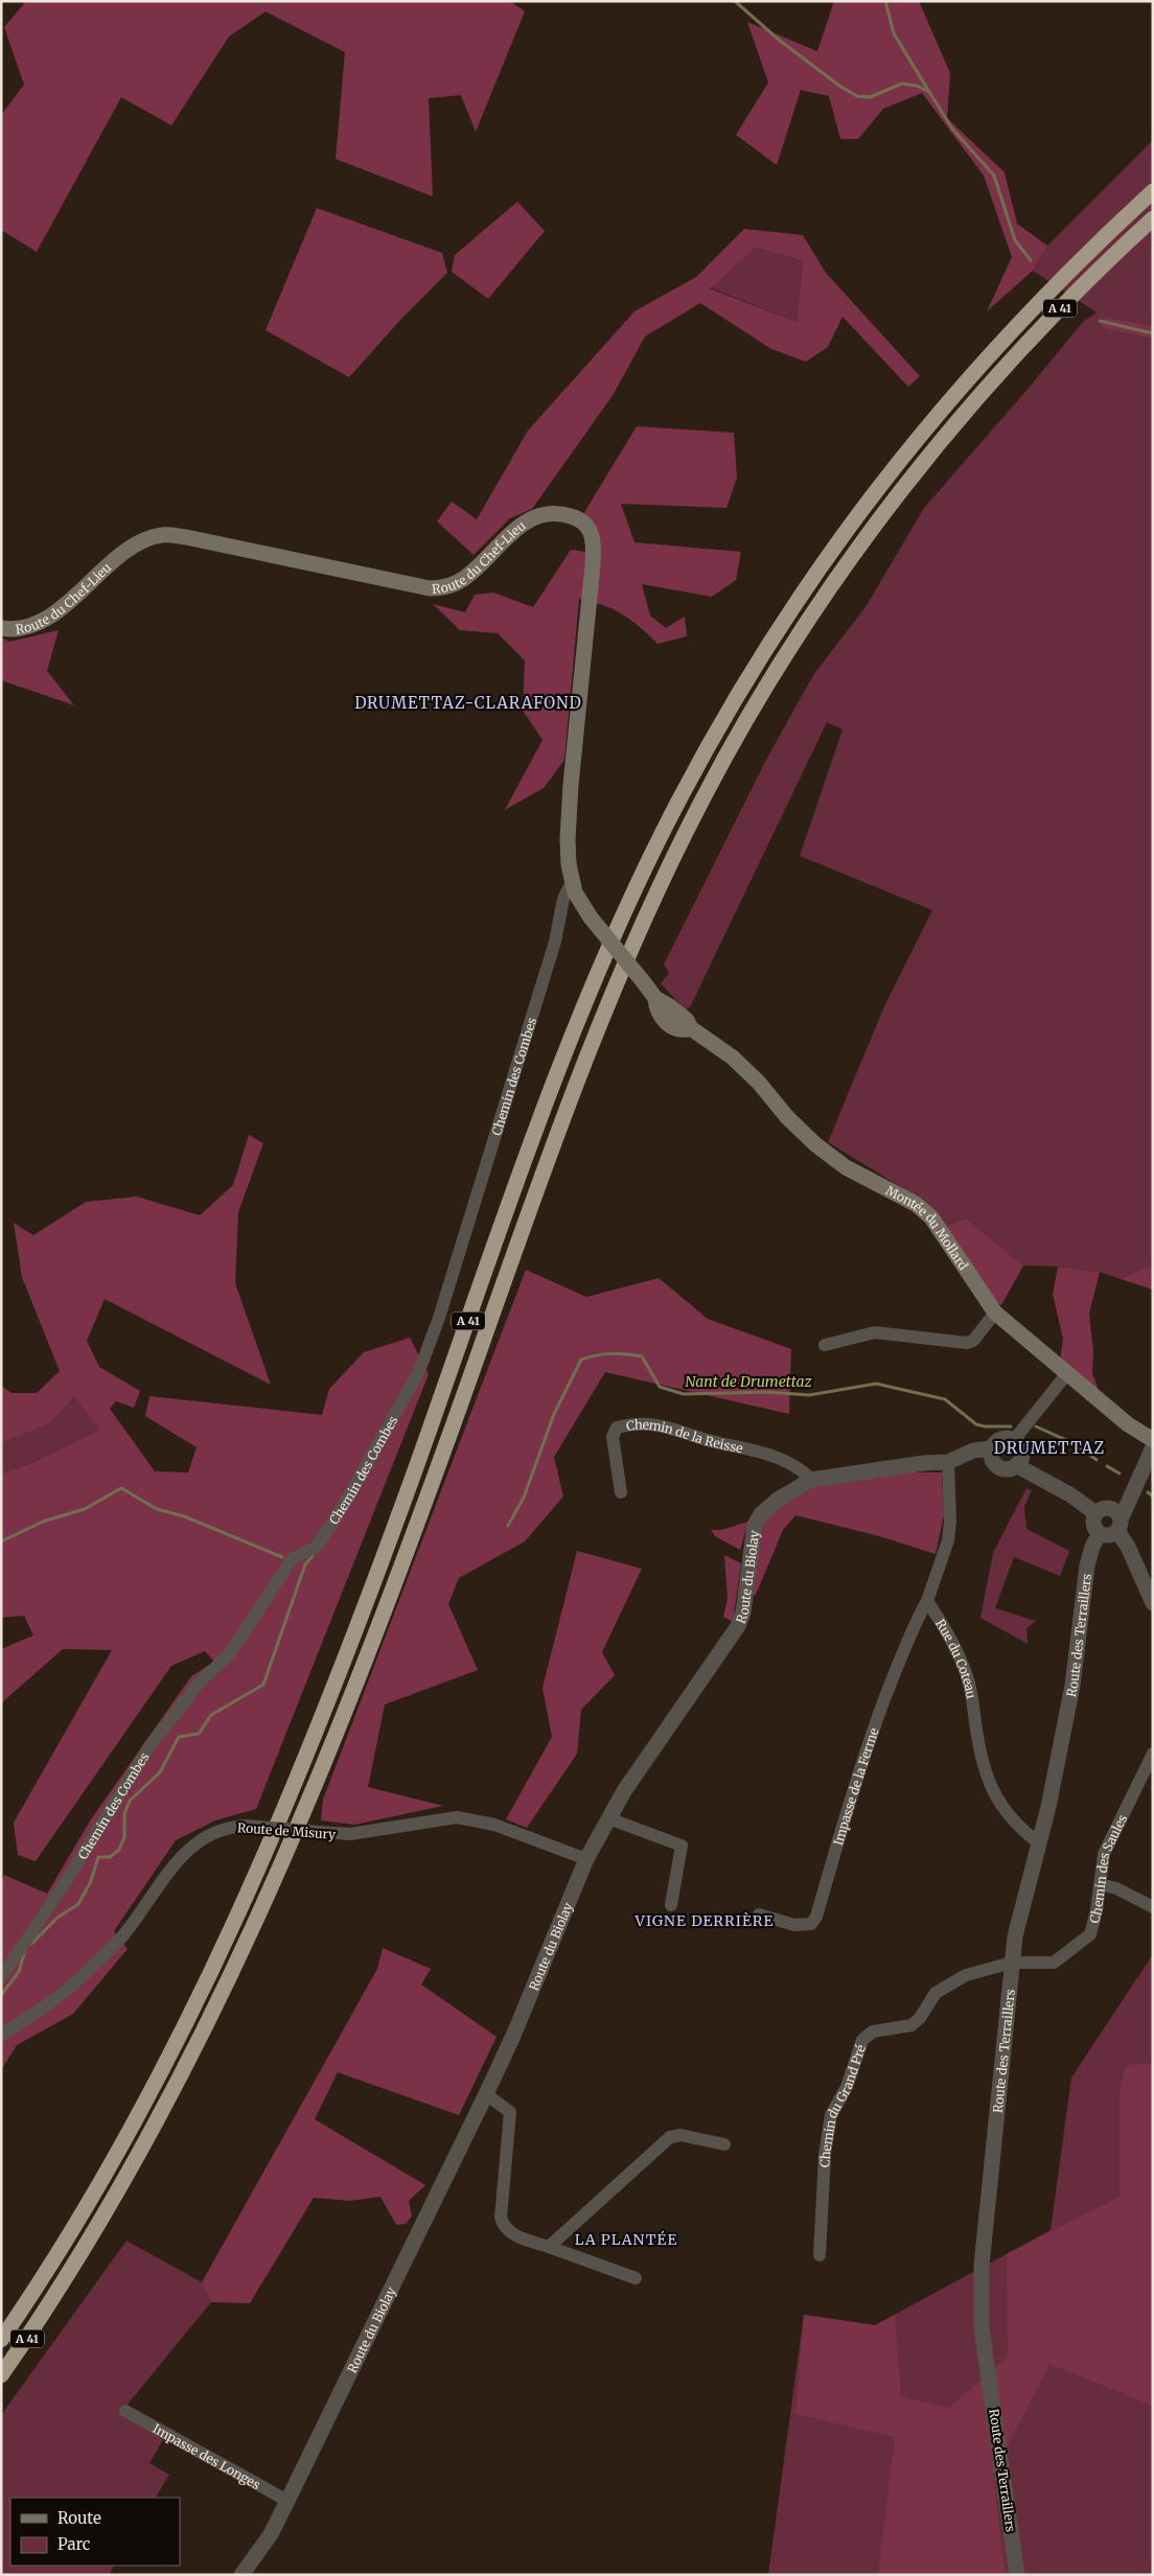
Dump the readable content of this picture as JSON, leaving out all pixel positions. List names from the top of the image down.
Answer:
{
  "streets": {
    "highway": ["A 41"],
    "main road": ["Route du Chef-Lieu", "Montée du Mollard"],
    "street": [
      "Chemin des Combes",
      "Chemin de la Reisse",
      "Route du Biolay",
      "Route des Terraillers",
      "Rue du Coteau",
      "Impasse de la Ferme",
      "Route de Misury",
      "Chemin des Saules",
      "Chemin du Grand Pré",
      "Impasse des Longes"
    ]
  },
  "crossings": [
    ["Route du Chef-Lieu", "Chemin des Combes"],
    ["Route du Chef-Lieu", "Montée du Mollard"],
    ["Chemin de la Reisse", "Route du Biolay"],
    ["Route du Biolay", "Route de Misury"],
    ["Route du Biolay", "Impasse des Longes"],
    ["Route des Terraillers", "Rue du Coteau"],
    ["Route des Terraillers", "Chemin des Saules"],
    ["Route des Terraillers", "Chemin du Grand Pré"],
    ["Rue du Coteau", "Impasse de la Ferme"],
    ["Chemin des Saules", "Chemin du Grand Pré"]
  ],
  "districts": [
    "DRUMETTAZ-CLARAFOND",
    "DRUMETTAZ",
    "VIGNE DERRIÈRE",
    "LA PLANTÉE"
  ],
  "water": ["Nant de Drumettaz"],
  "legend": ["Route", "Parc"]
}
